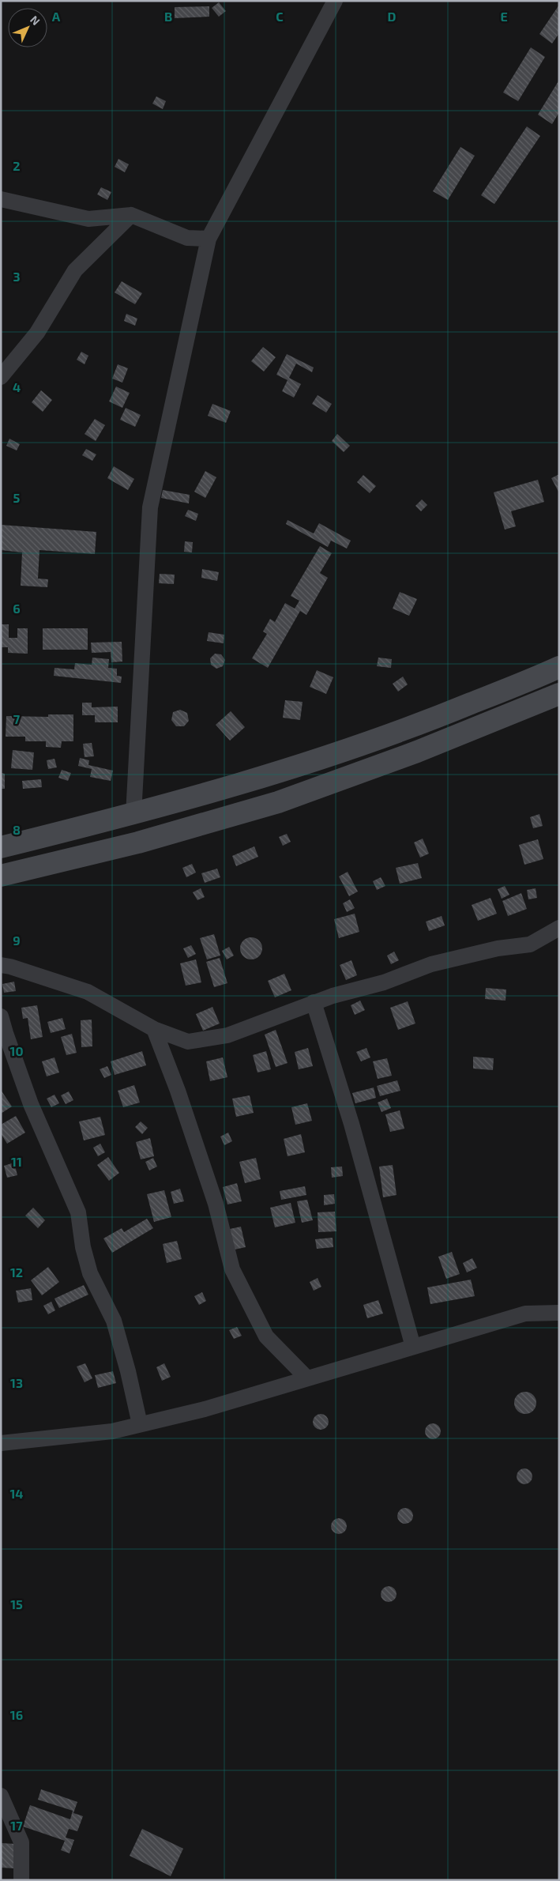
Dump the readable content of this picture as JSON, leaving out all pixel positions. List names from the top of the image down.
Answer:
{
  "north": "top right",
  "grid": {
    "columns": [
      "A",
      "B",
      "C",
      "D",
      "E"
    ],
    "rows": [
      "2",
      "3",
      "4",
      "5",
      "6",
      "7",
      "8",
      "9",
      "10",
      "11",
      "12",
      "13",
      "14",
      "15",
      "16",
      "17"
    ]
  }
}
